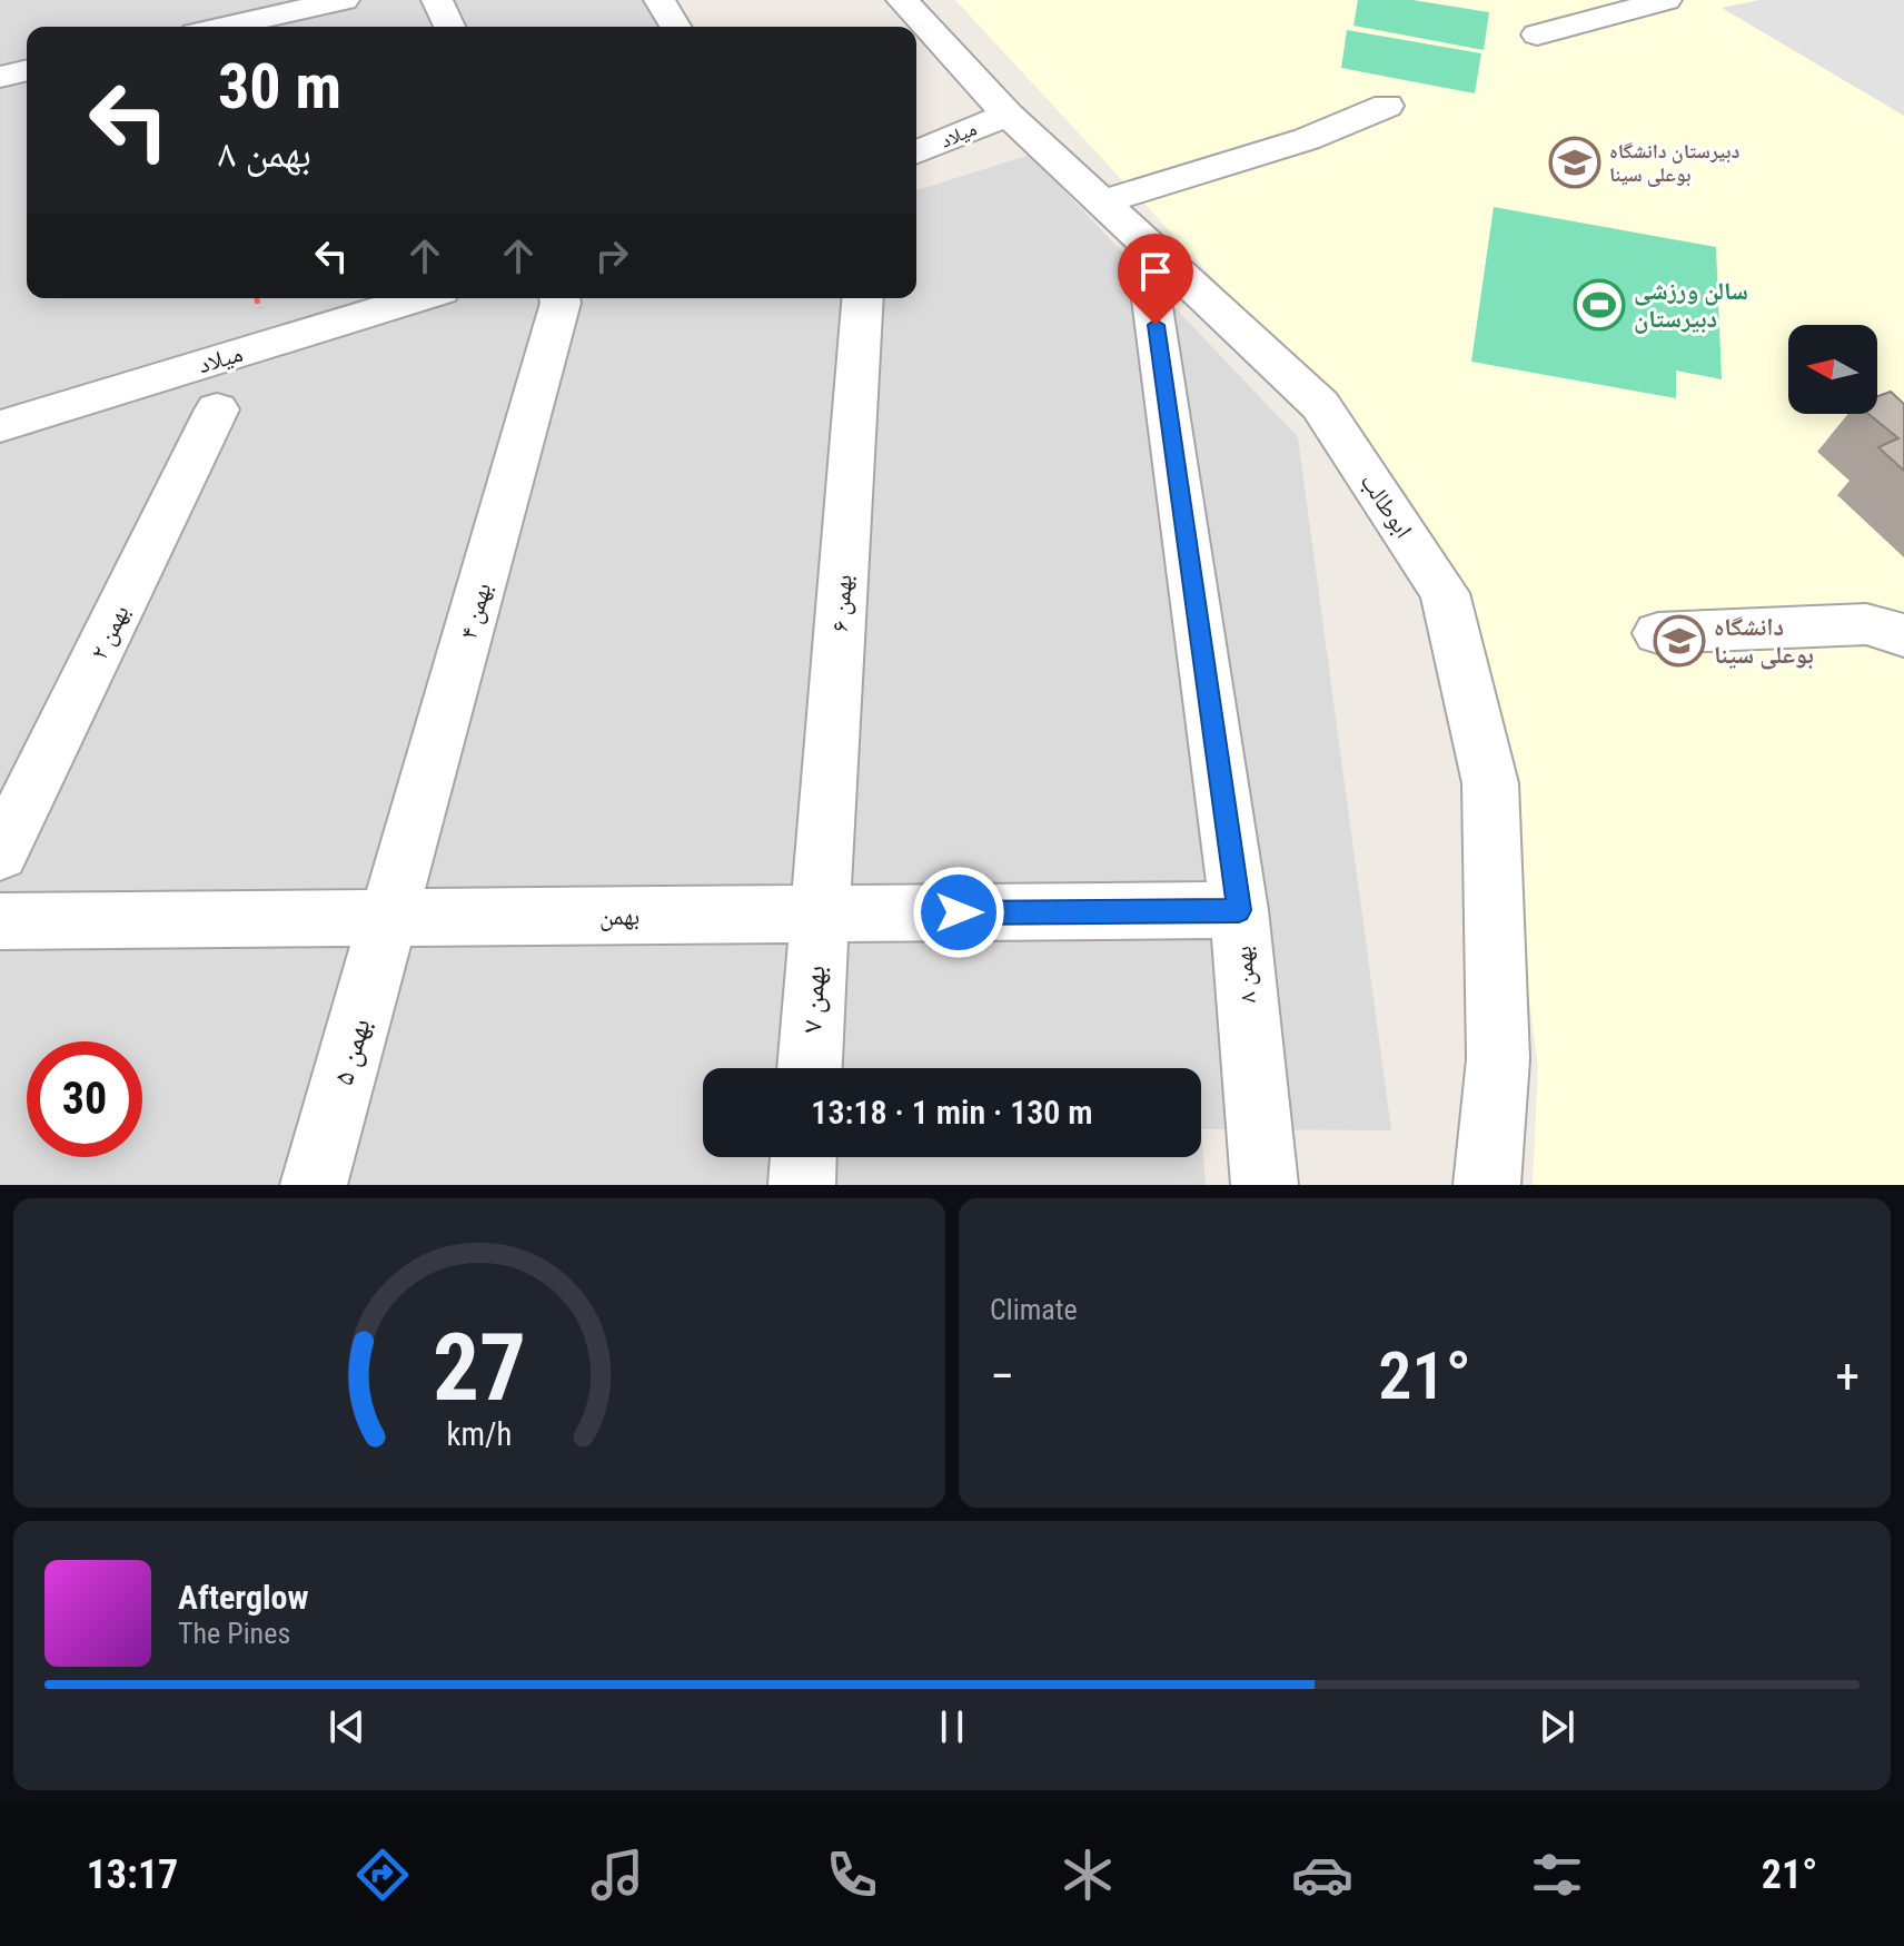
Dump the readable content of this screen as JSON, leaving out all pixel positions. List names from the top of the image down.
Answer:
{
  "streets": {
    "street": [
      "میلاد",
      "ابوطالب",
      "بهمن ۶",
      "بهمن ۴",
      "بهمن ۲",
      "بهمن",
      "بهمن ۸",
      "بهمن ۷",
      "بهمن ۵"
    ]
  },
  "crossings": [
    ["میلاد", "ابوطالب"],
    ["بهمن ۶", "بهمن"],
    ["بهمن ۶", "بهمن ۷"],
    ["بهمن ۴", "بهمن"],
    ["بهمن ۴", "بهمن ۵"],
    ["بهمن", "بهمن ۸"],
    ["بهمن", "بهمن ۷"],
    ["بهمن", "بهمن ۵"]
  ],
  "places": {
    "school or university": ["دبیرستان دانشگاه بوعلی سینا", "دانشگاه بوعلی سینا"],
    "sports": ["سالن ورزشی دبیرستان"]
  },
  "north": "left",
  "page": {
    "turn": ["30 m", "بهمن ۸"],
    "limit": "30",
    "trip": "13:18 · 1 min · 130 m",
    "tile": "Climate",
    "heat": ["−", "21°", "+"],
    "song": ["Afterglow", "The Pines"],
    "tabs": ["13:17", "21°"],
    "gauge": ["27", "km/h"]
  }
}
